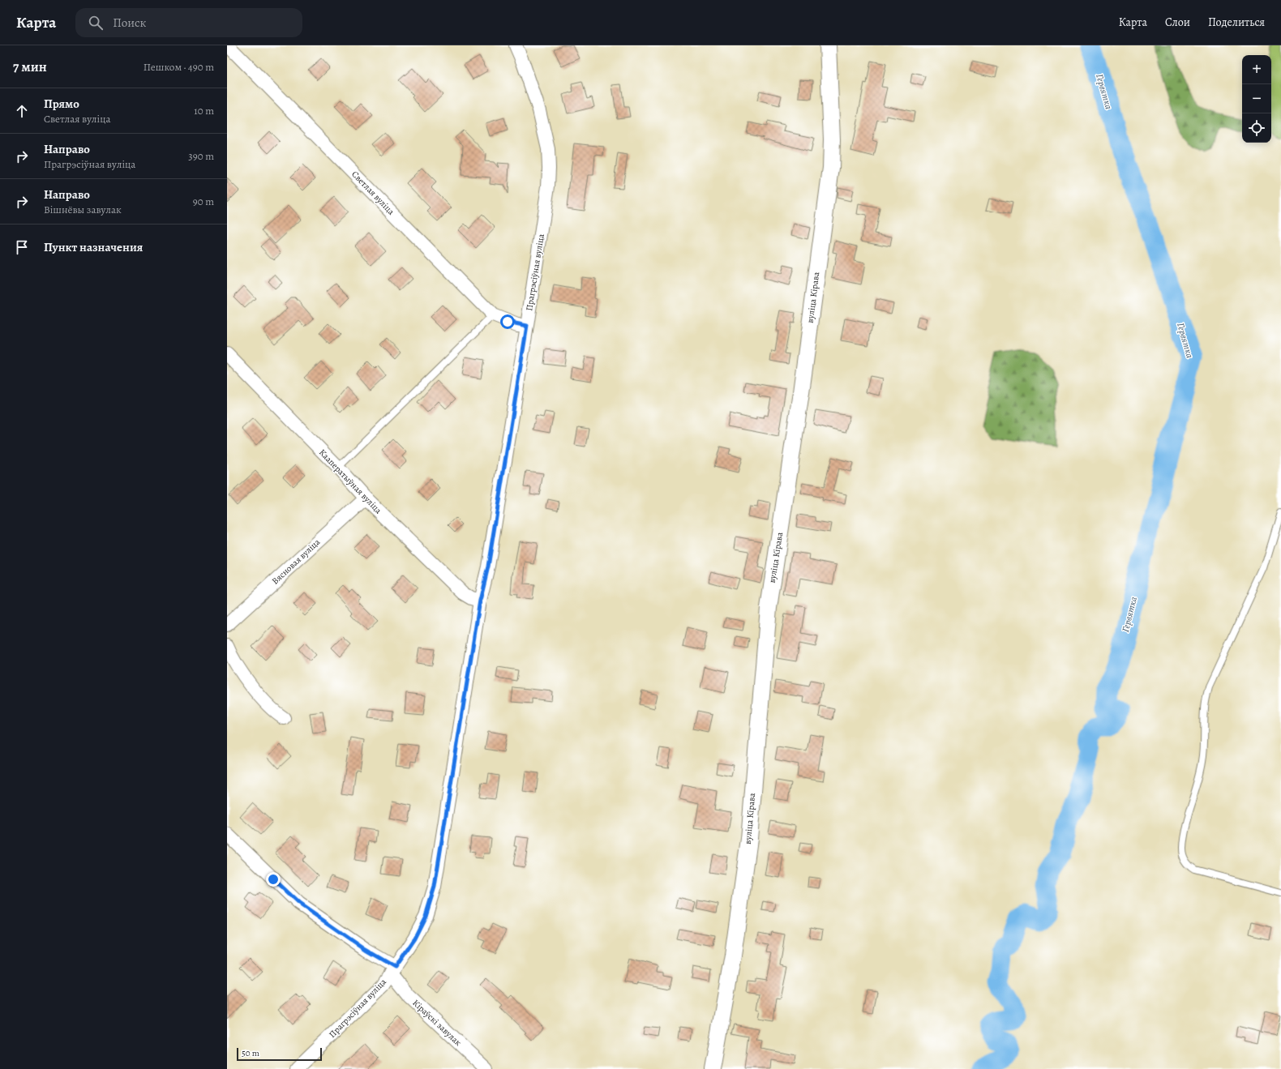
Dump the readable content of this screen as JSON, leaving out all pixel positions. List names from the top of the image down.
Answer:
{
  "streets": {
    "street": [
      "Светлая вуліца",
      "Прагрэсіўная вуліца",
      "вуліца Кірава",
      "Кааператыўная вуліца",
      "Вясновая вуліца",
      "Кіраўскі завулак"
    ]
  },
  "crossings": [
    ["Светлая вуліца", "Прагрэсіўная вуліца"],
    ["Прагрэсіўная вуліца", "Кааператыўная вуліца"],
    ["Прагрэсіўная вуліца", "Кіраўскі завулак"],
    ["Кааператыўная вуліца", "Вясновая вуліца"]
  ],
  "water": ["Гервятка"],
  "scale_bar": "50 m",
  "page": {
    "header": "Карта",
    "search": "Поиск",
    "nav": ["Карта", "Слои", "Поделиться"],
    "heading": ["7 мин", "Пешком · 490 m"],
    "map_buttons": ["+", "−"],
    "list": [
      ["Прямо", "Светлая вуліца", "10 m"],
      ["Направо", "Прагрэсіўная вуліца", "390 m"],
      ["Направо", "Вішнёвы завулак", "90 m"],
      "Пункт назначения"
    ],
    "scale": "50 m"
  }
}
